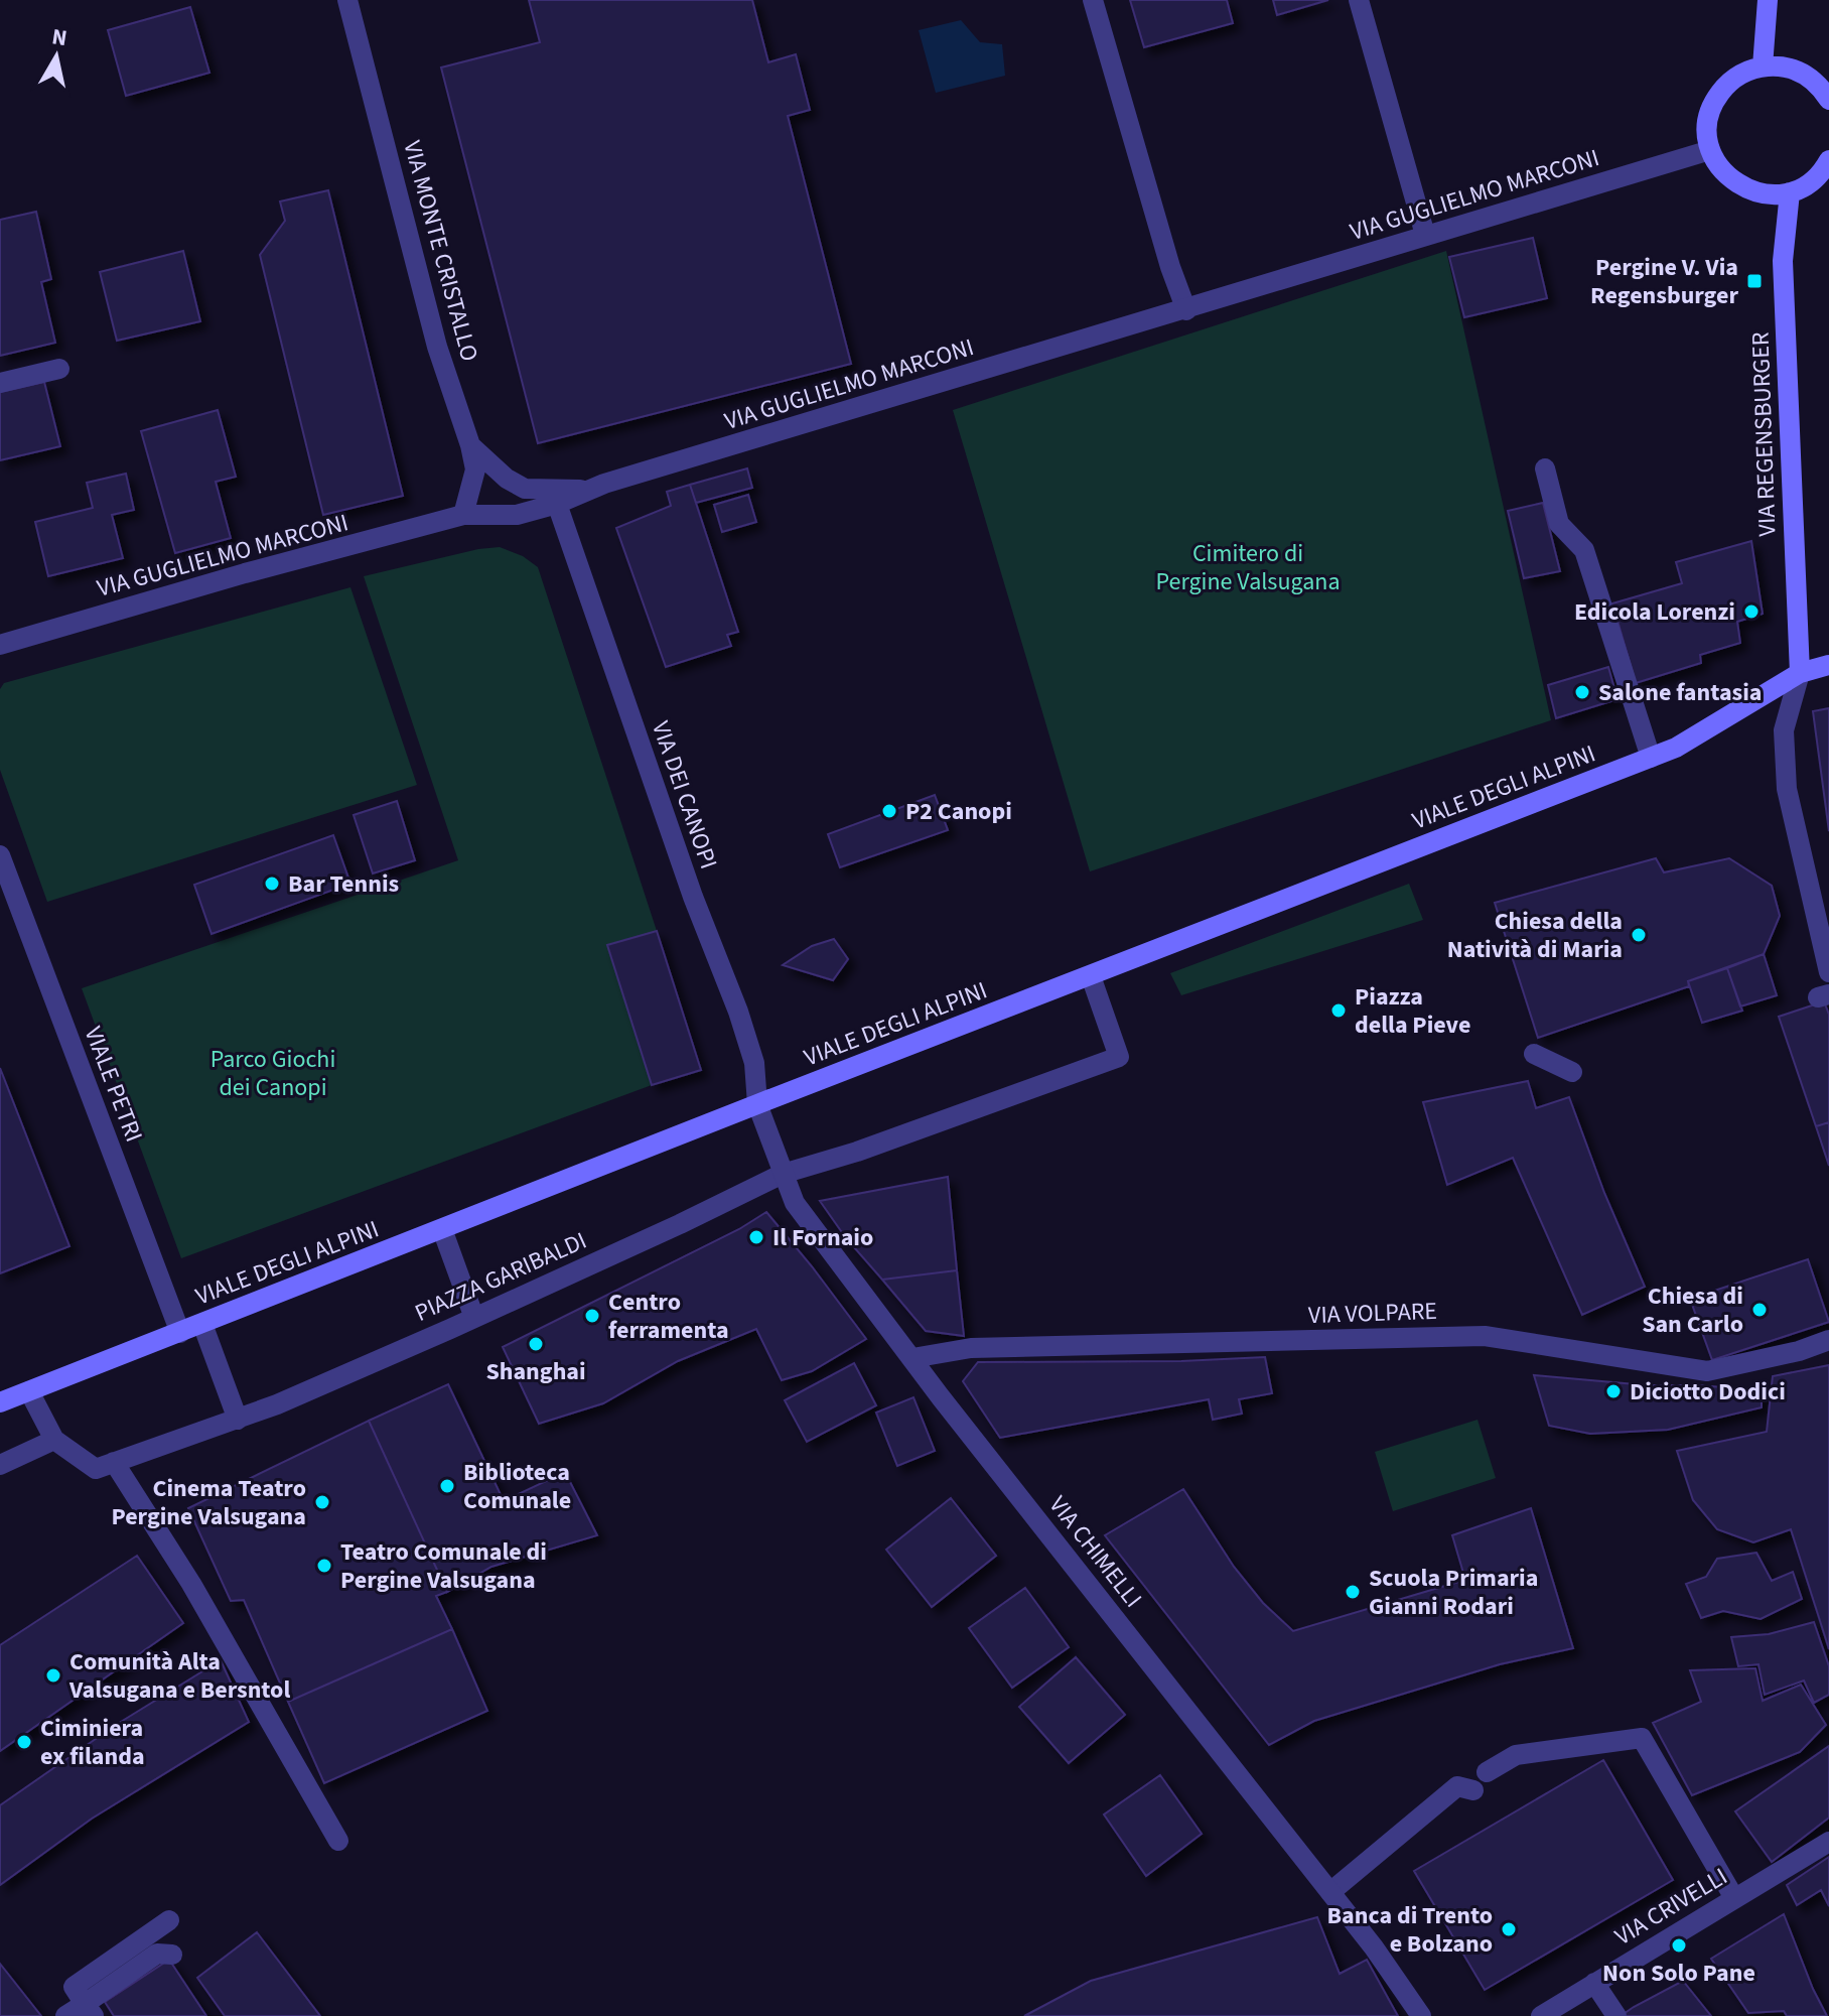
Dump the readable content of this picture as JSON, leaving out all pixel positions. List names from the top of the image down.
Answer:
{
  "streets": {
    "main road": ["VIA REGENSBURGER", "VIALE DEGLI ALPINI"],
    "street": [
      "VIA GUGLIELMO MARCONI",
      "VIA MONTE CRISTALLO",
      "VIA DEI CANOPI",
      "VIALE PETRI",
      "PIAZZA GARIBALDI",
      "VIA VOLPARE",
      "VIA CHIMELLI",
      "VIA CRIVELLI"
    ]
  },
  "crossings": [
    ["VIA GUGLIELMO MARCONI", "VIA MONTE CRISTALLO"],
    ["VIA GUGLIELMO MARCONI", "VIA DEI CANOPI"],
    ["VIA REGENSBURGER", "VIALE DEGLI ALPINI"],
    ["VIALE DEGLI ALPINI", "VIA DEI CANOPI"],
    ["VIALE DEGLI ALPINI", "VIALE PETRI"],
    ["VIALE DEGLI ALPINI", "PIAZZA GARIBALDI"],
    ["VIALE DEGLI ALPINI", "VIA CHIMELLI"],
    ["VIA DEI CANOPI", "VIA CHIMELLI"],
    ["PIAZZA GARIBALDI", "VIA CHIMELLI"],
    ["VIA VOLPARE", "VIA CHIMELLI"]
  ],
  "parks": ["Cimitero di Pergine Valsugana", "Parco Giochi dei Canopi"],
  "places": {
    "transit": ["Pergine V. Via Regensburger"],
    "other": [
      "Edicola Lorenzi",
      "Salone fantasia",
      "P2 Canopi",
      "Bar Tennis",
      "Chiesa della Natività di Maria",
      "Piazza della Pieve",
      "Il Fornaio",
      "Chiesa di San Carlo",
      "Centro ferramenta",
      "Shanghai",
      "Diciotto Dodici",
      "Biblioteca Comunale",
      "Cinema Teatro Pergine Valsugana",
      "Teatro Comunale di Pergine Valsugana",
      "Scuola Primaria Gianni Rodari",
      "Comunità Alta Valsugana e Bersntol",
      "Ciminiera ex filanda",
      "Banca di Trento e Bolzano",
      "Non Solo Pane"
    ]
  },
  "north": "top"
}
